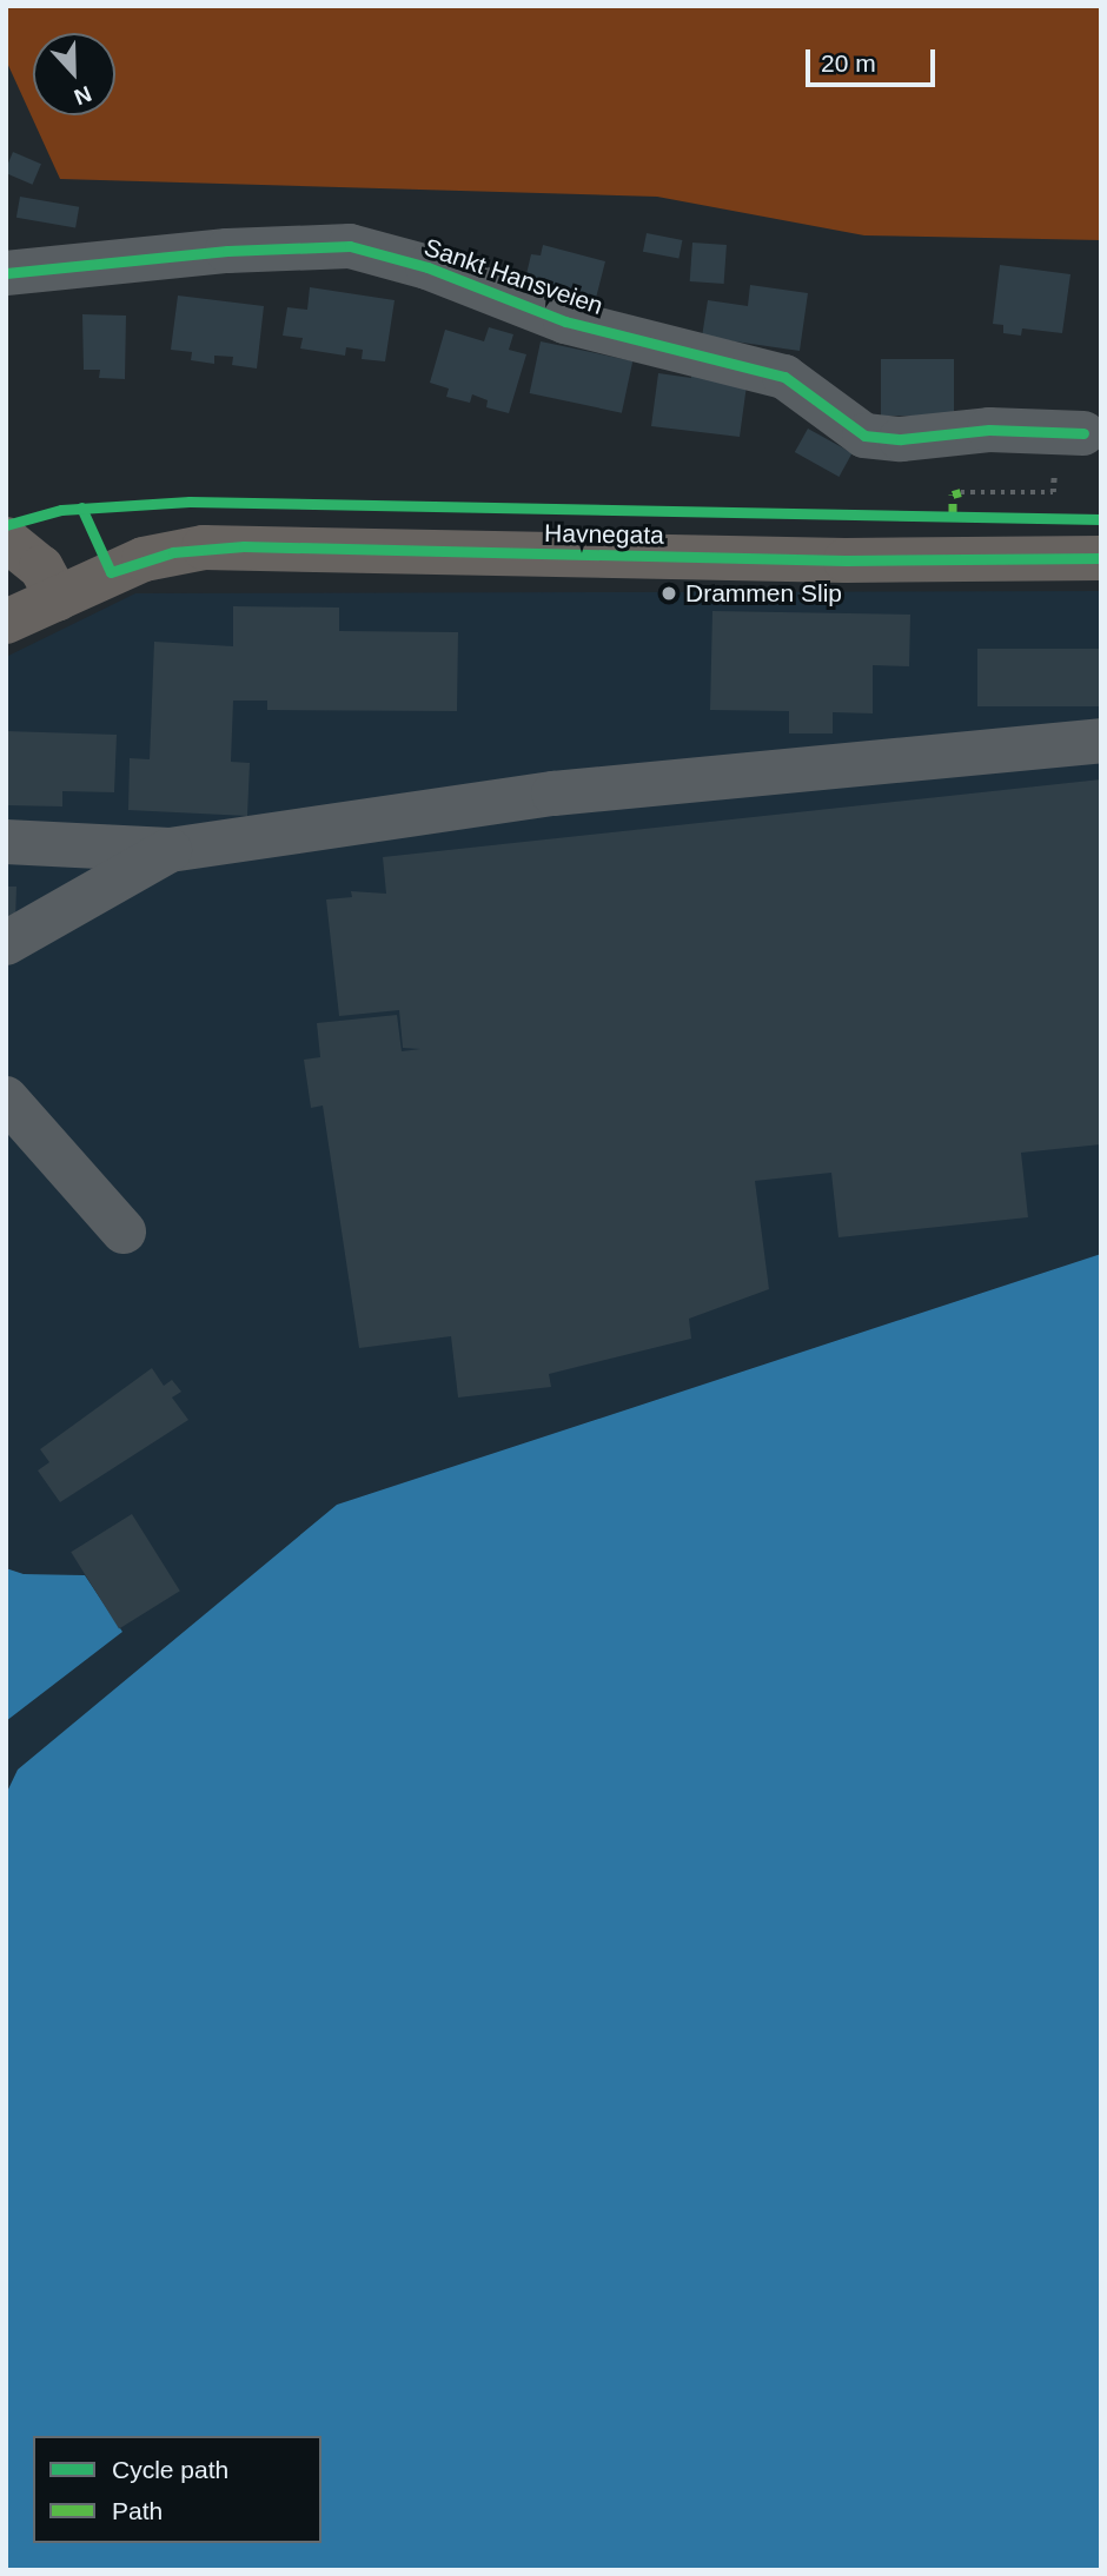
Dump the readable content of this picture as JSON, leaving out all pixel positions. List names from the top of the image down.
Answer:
{
  "streets": {
    "main road": ["Havnegata"],
    "street": ["Sankt Hansveien"]
  },
  "places": ["Drammen Slip"],
  "legend": ["Cycle path", "Path"],
  "scale_bar": "20 m",
  "north": "bottom"
}
